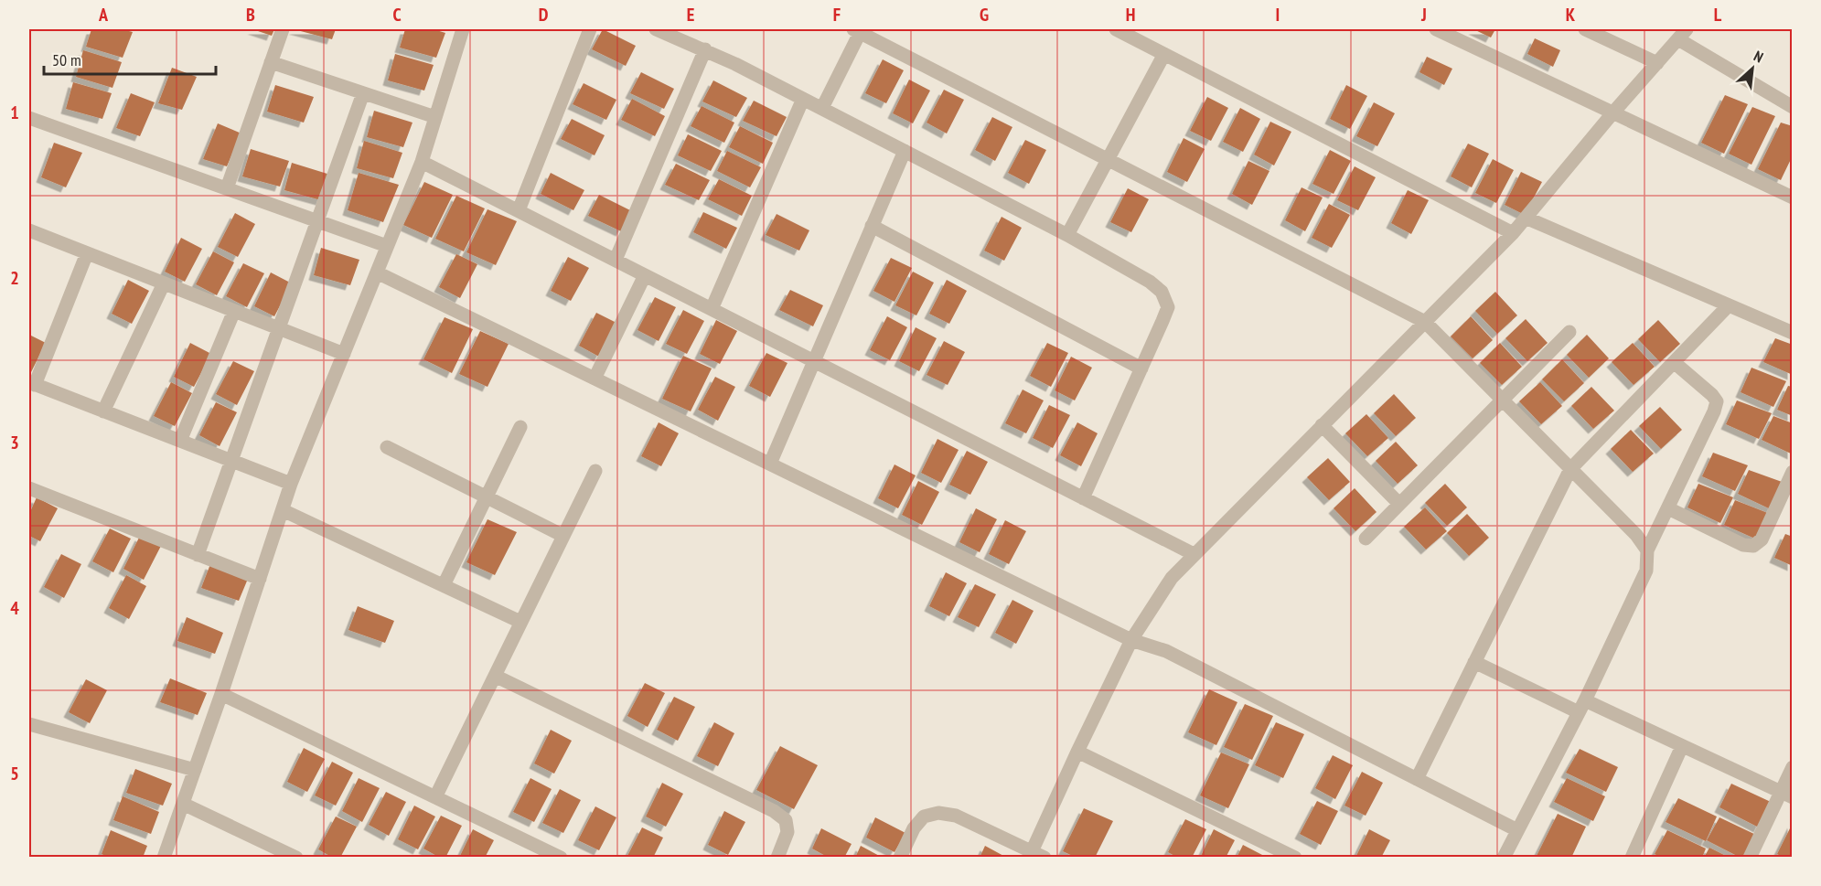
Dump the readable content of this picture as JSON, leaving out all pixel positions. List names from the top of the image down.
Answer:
{
  "scale_bar": "50 m",
  "north": "top right",
  "grid": {
    "columns": [
      "A",
      "B",
      "C",
      "D",
      "E",
      "F",
      "G",
      "H",
      "I",
      "J",
      "K",
      "L"
    ],
    "rows": [
      "1",
      "2",
      "3",
      "4",
      "5"
    ]
  }
}
